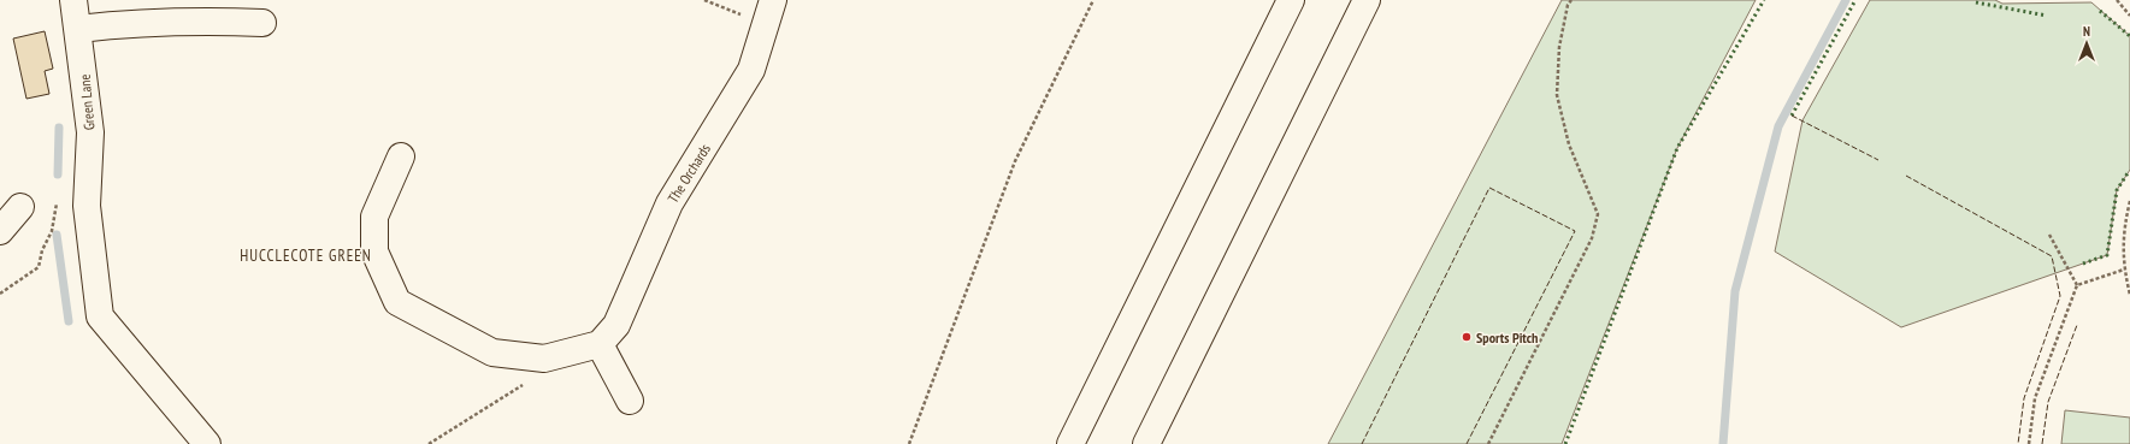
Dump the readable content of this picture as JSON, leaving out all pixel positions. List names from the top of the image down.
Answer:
{
  "streets": {
    "main road": ["Green Lane", "The Orchards"]
  },
  "districts": ["HUCCLECOTE GREEN"],
  "places": ["Sports Pitch"],
  "north": "top"
}
